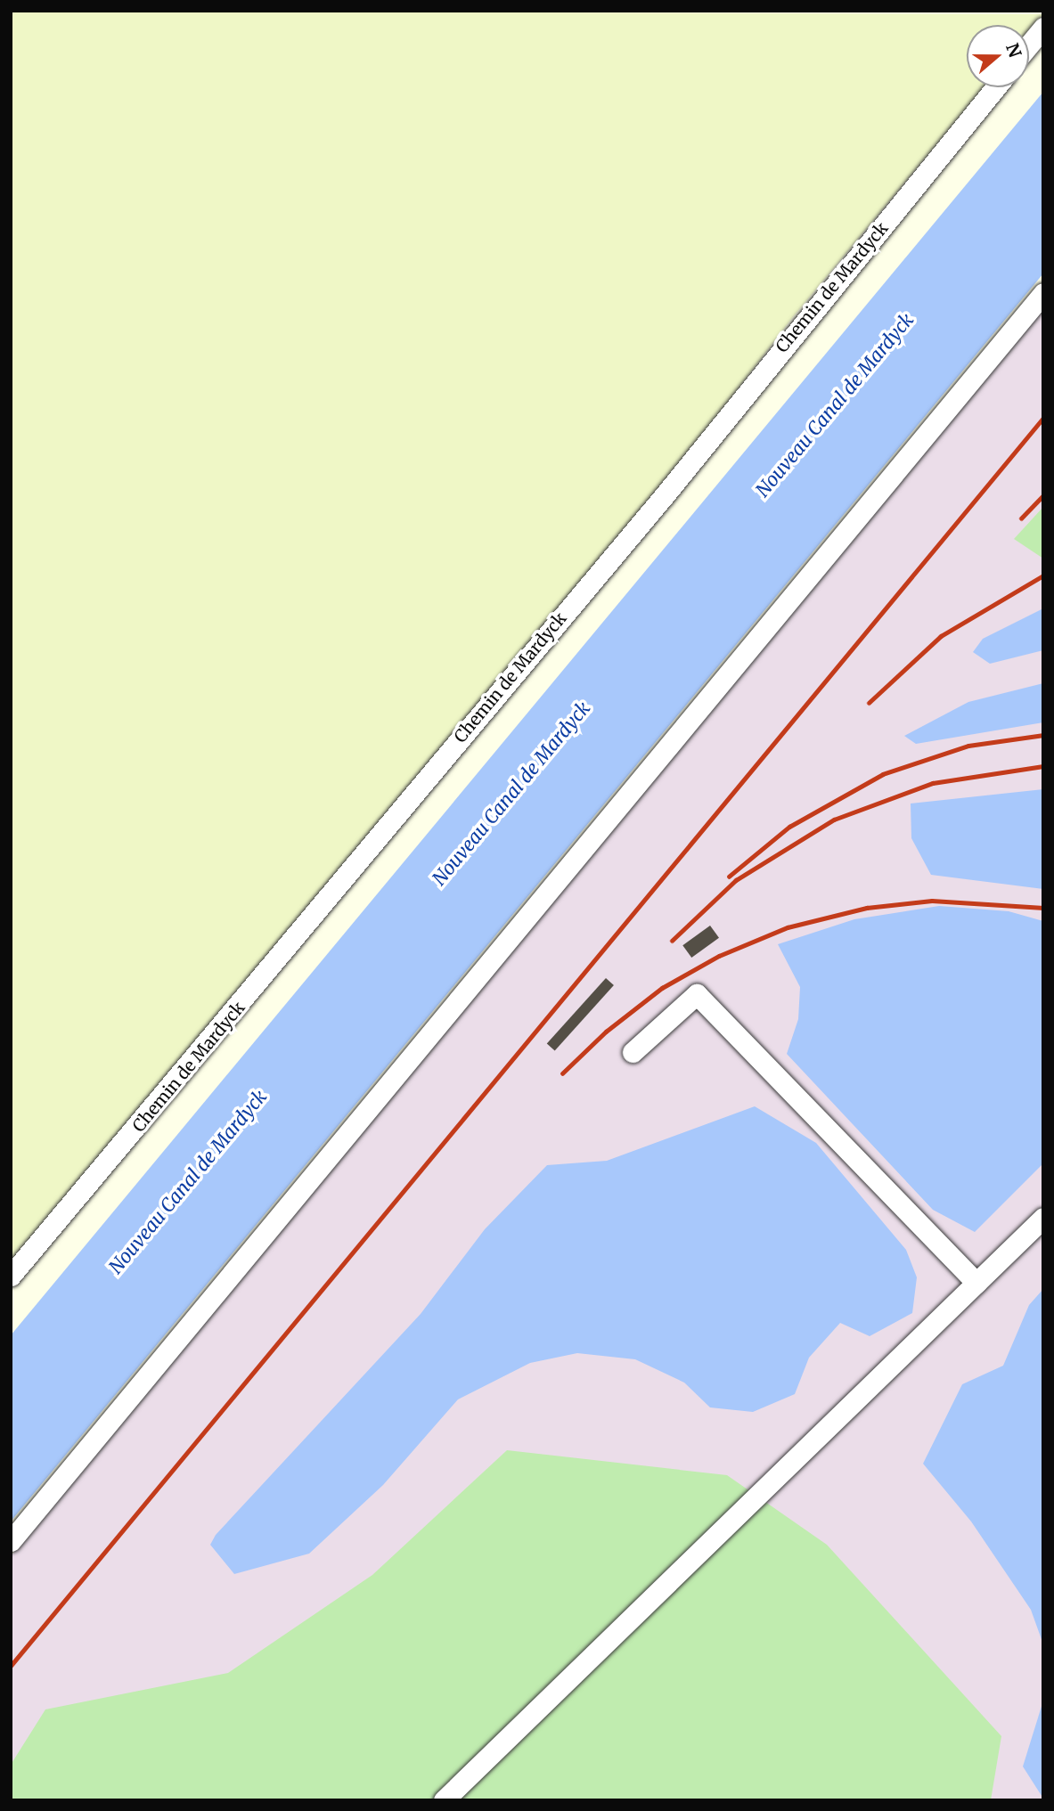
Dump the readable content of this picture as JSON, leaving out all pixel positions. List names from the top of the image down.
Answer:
{
  "streets": {
    "street": ["Chemin de Mardyck"]
  },
  "water": ["Nouveau Canal de Mardyck"],
  "north": "right"
}
